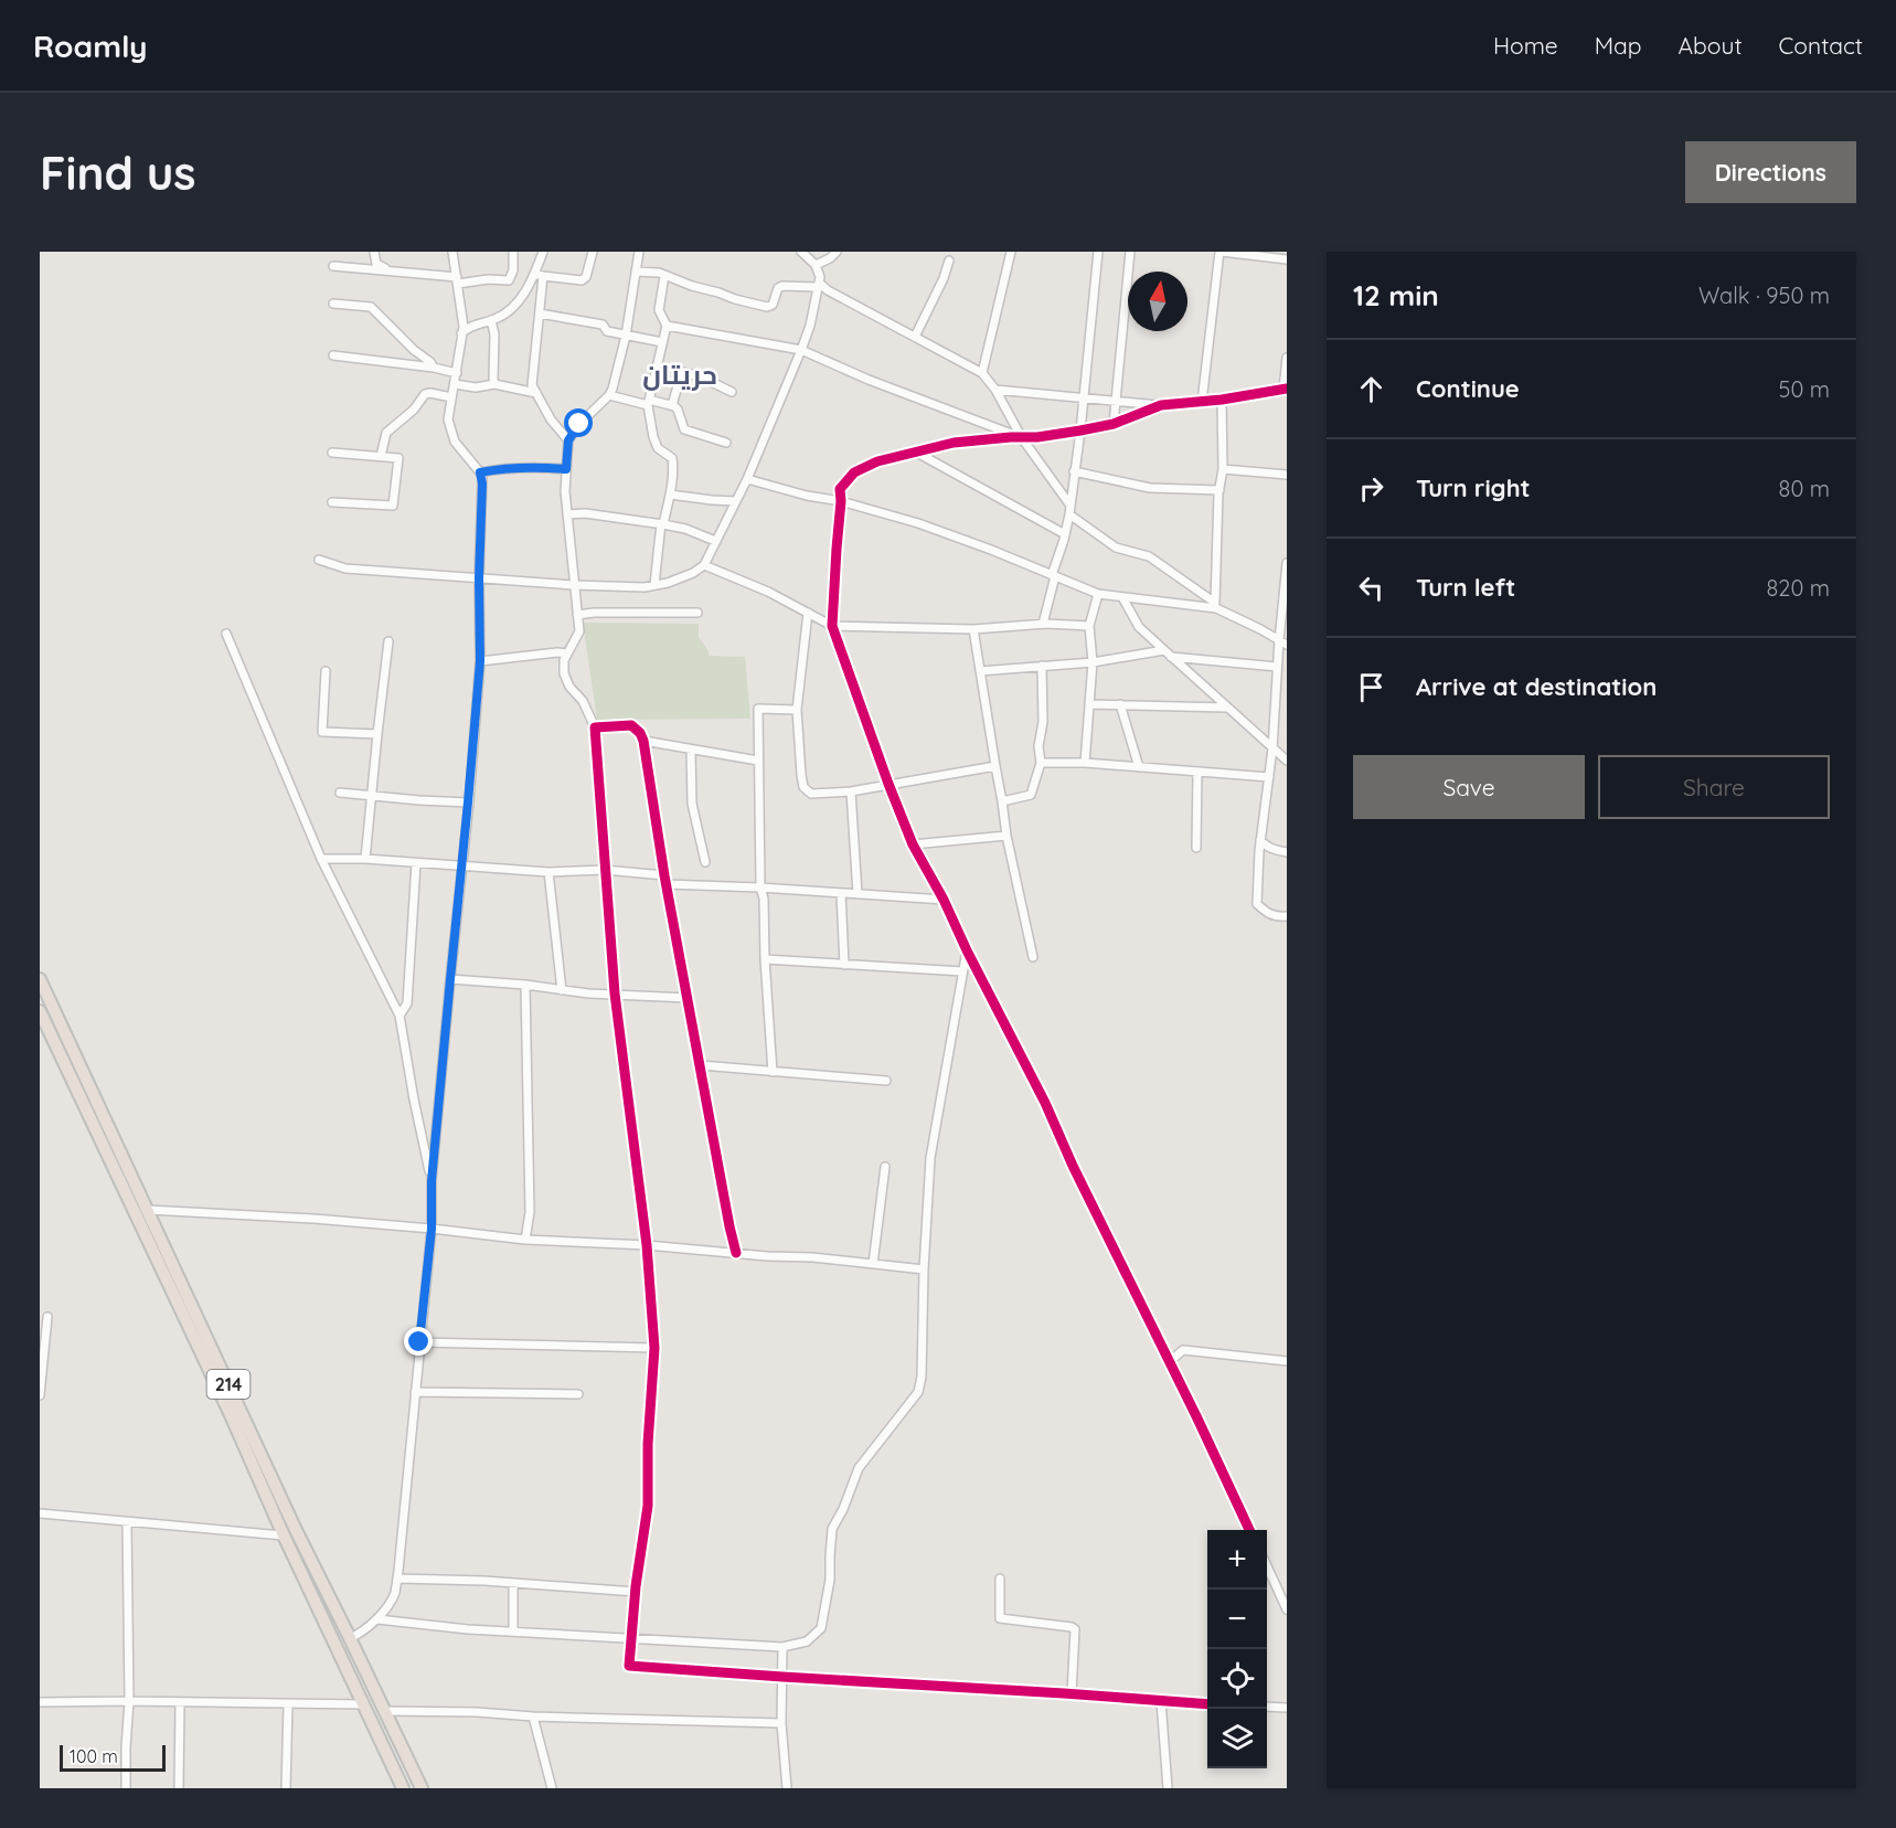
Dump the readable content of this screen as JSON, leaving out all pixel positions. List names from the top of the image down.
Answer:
{
  "streets": {
    "highway": ["214"]
  },
  "districts": ["حريتان"],
  "scale_bar": "100 m",
  "north": "top",
  "page": {
    "header": "Roamly",
    "nav": [
      "Home",
      "Map",
      "About",
      "Contact"
    ],
    "buttons": [
      "Directions",
      ["Save", "Share"]
    ],
    "title": "Find us",
    "heading": ["12 min", "Walk · 950 m"],
    "list": [
      ["Continue", "50 m"],
      ["Turn right", "80 m"],
      ["Turn left", "820 m"],
      "Arrive at destination"
    ],
    "map_buttons": ["+", "−"],
    "scale": "100 m"
  }
}
